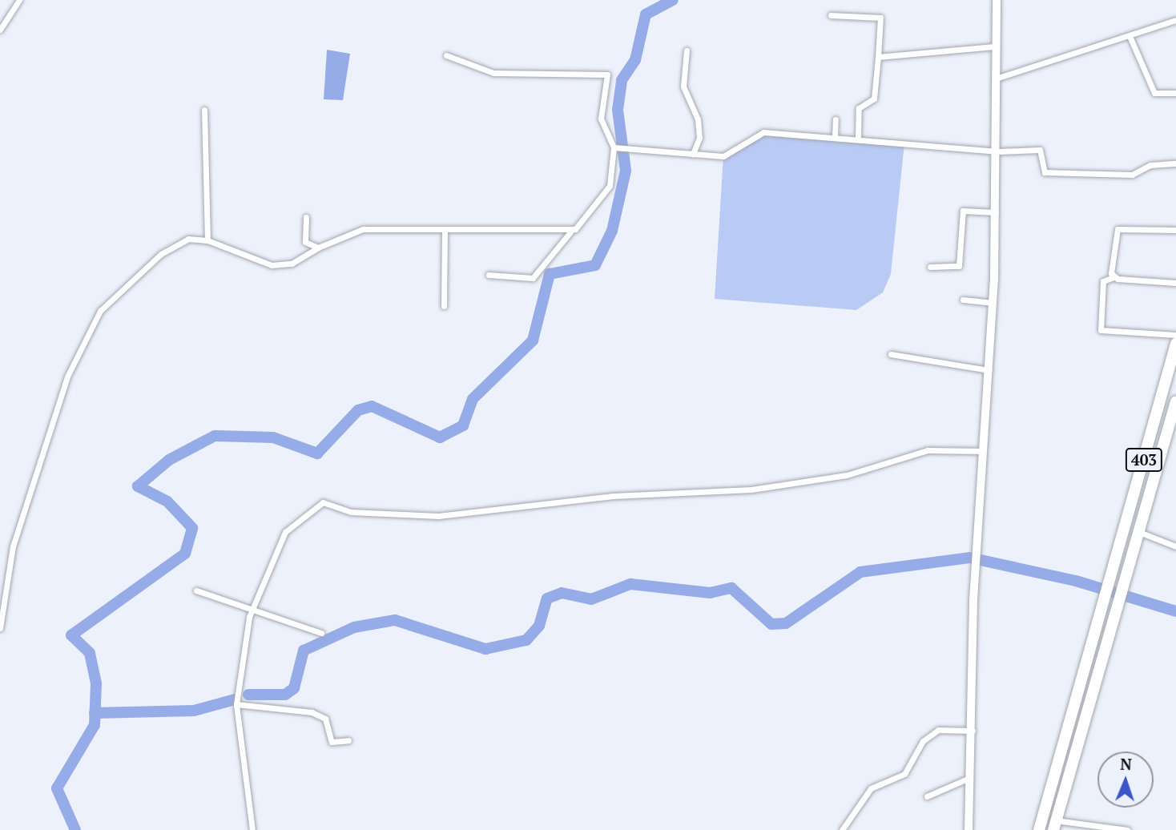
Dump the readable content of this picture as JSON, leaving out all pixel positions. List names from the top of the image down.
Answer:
{
  "streets": {
    "highway": ["403"]
  },
  "north": "top"
}
